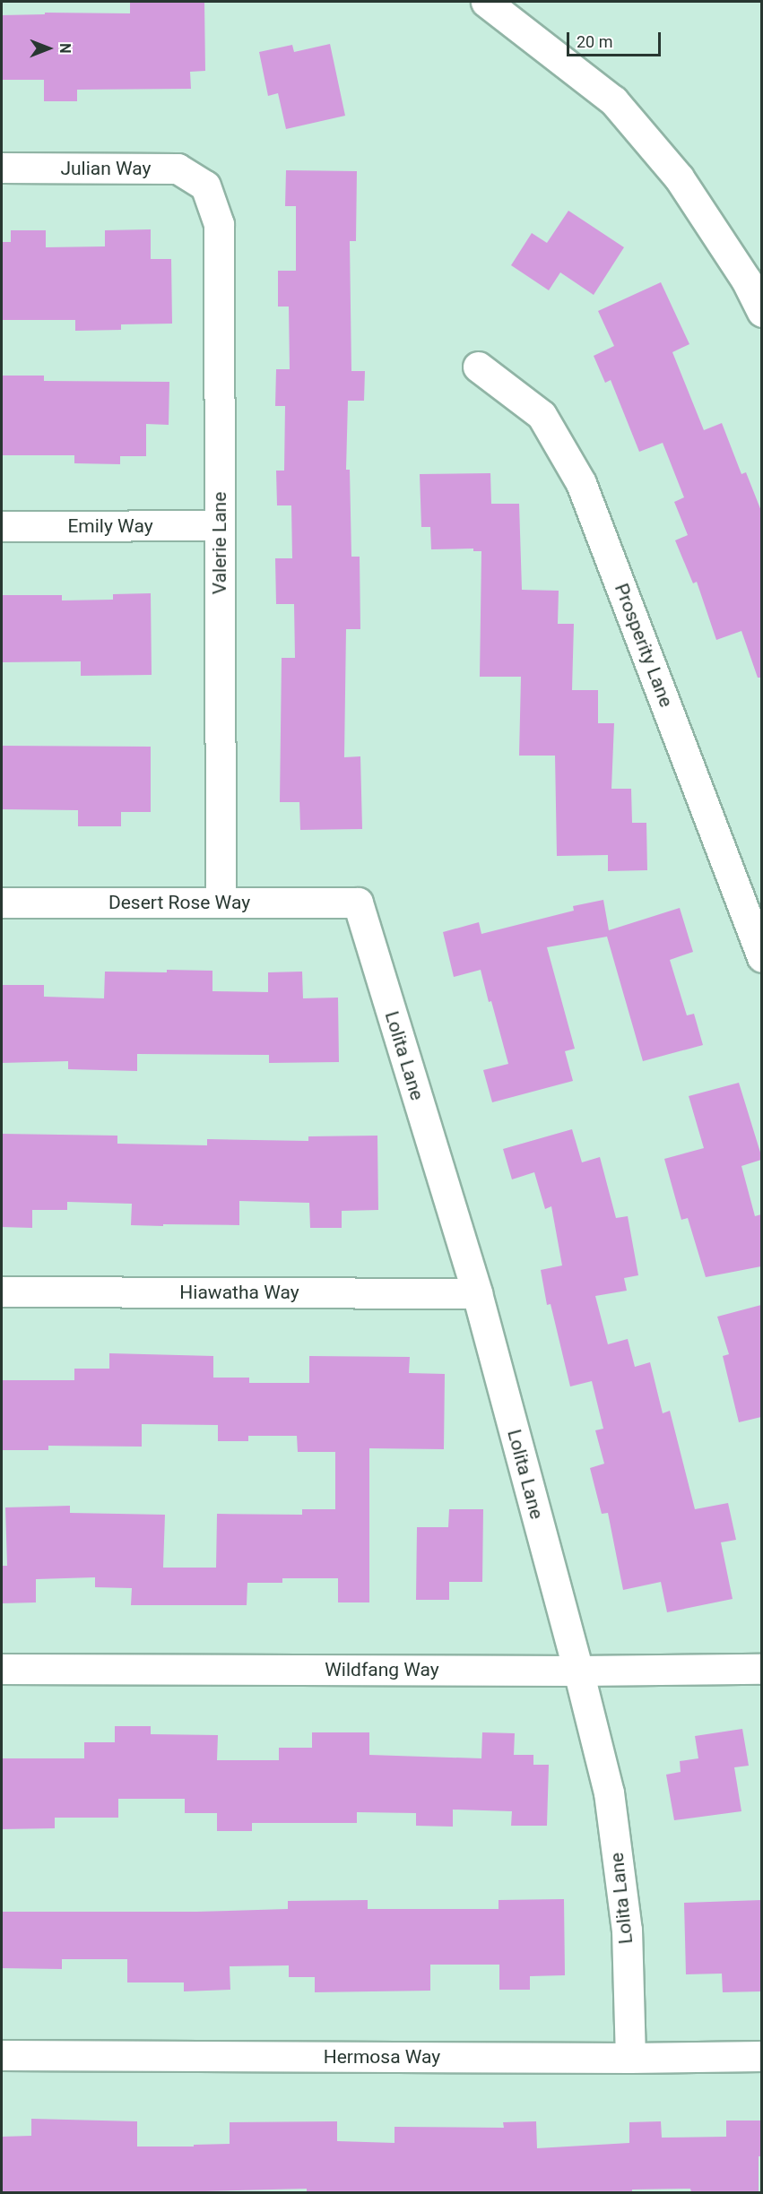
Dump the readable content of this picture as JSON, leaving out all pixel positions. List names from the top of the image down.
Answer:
{
  "streets": {
    "street": [
      "Julian Way",
      "Emily Way",
      "Valerie Lane",
      "Prosperity Lane",
      "Desert Rose Way",
      "Lolita Lane",
      "Hiawatha Way",
      "Wildfang Way",
      "Hermosa Way"
    ]
  },
  "crossings": [
    ["Julian Way", "Valerie Lane"],
    ["Emily Way", "Valerie Lane"],
    ["Valerie Lane", "Desert Rose Way"],
    ["Desert Rose Way", "Lolita Lane"],
    ["Lolita Lane", "Hiawatha Way"],
    ["Lolita Lane", "Wildfang Way"],
    ["Lolita Lane", "Hermosa Way"]
  ],
  "scale_bar": "20 m",
  "north": "right"
}
